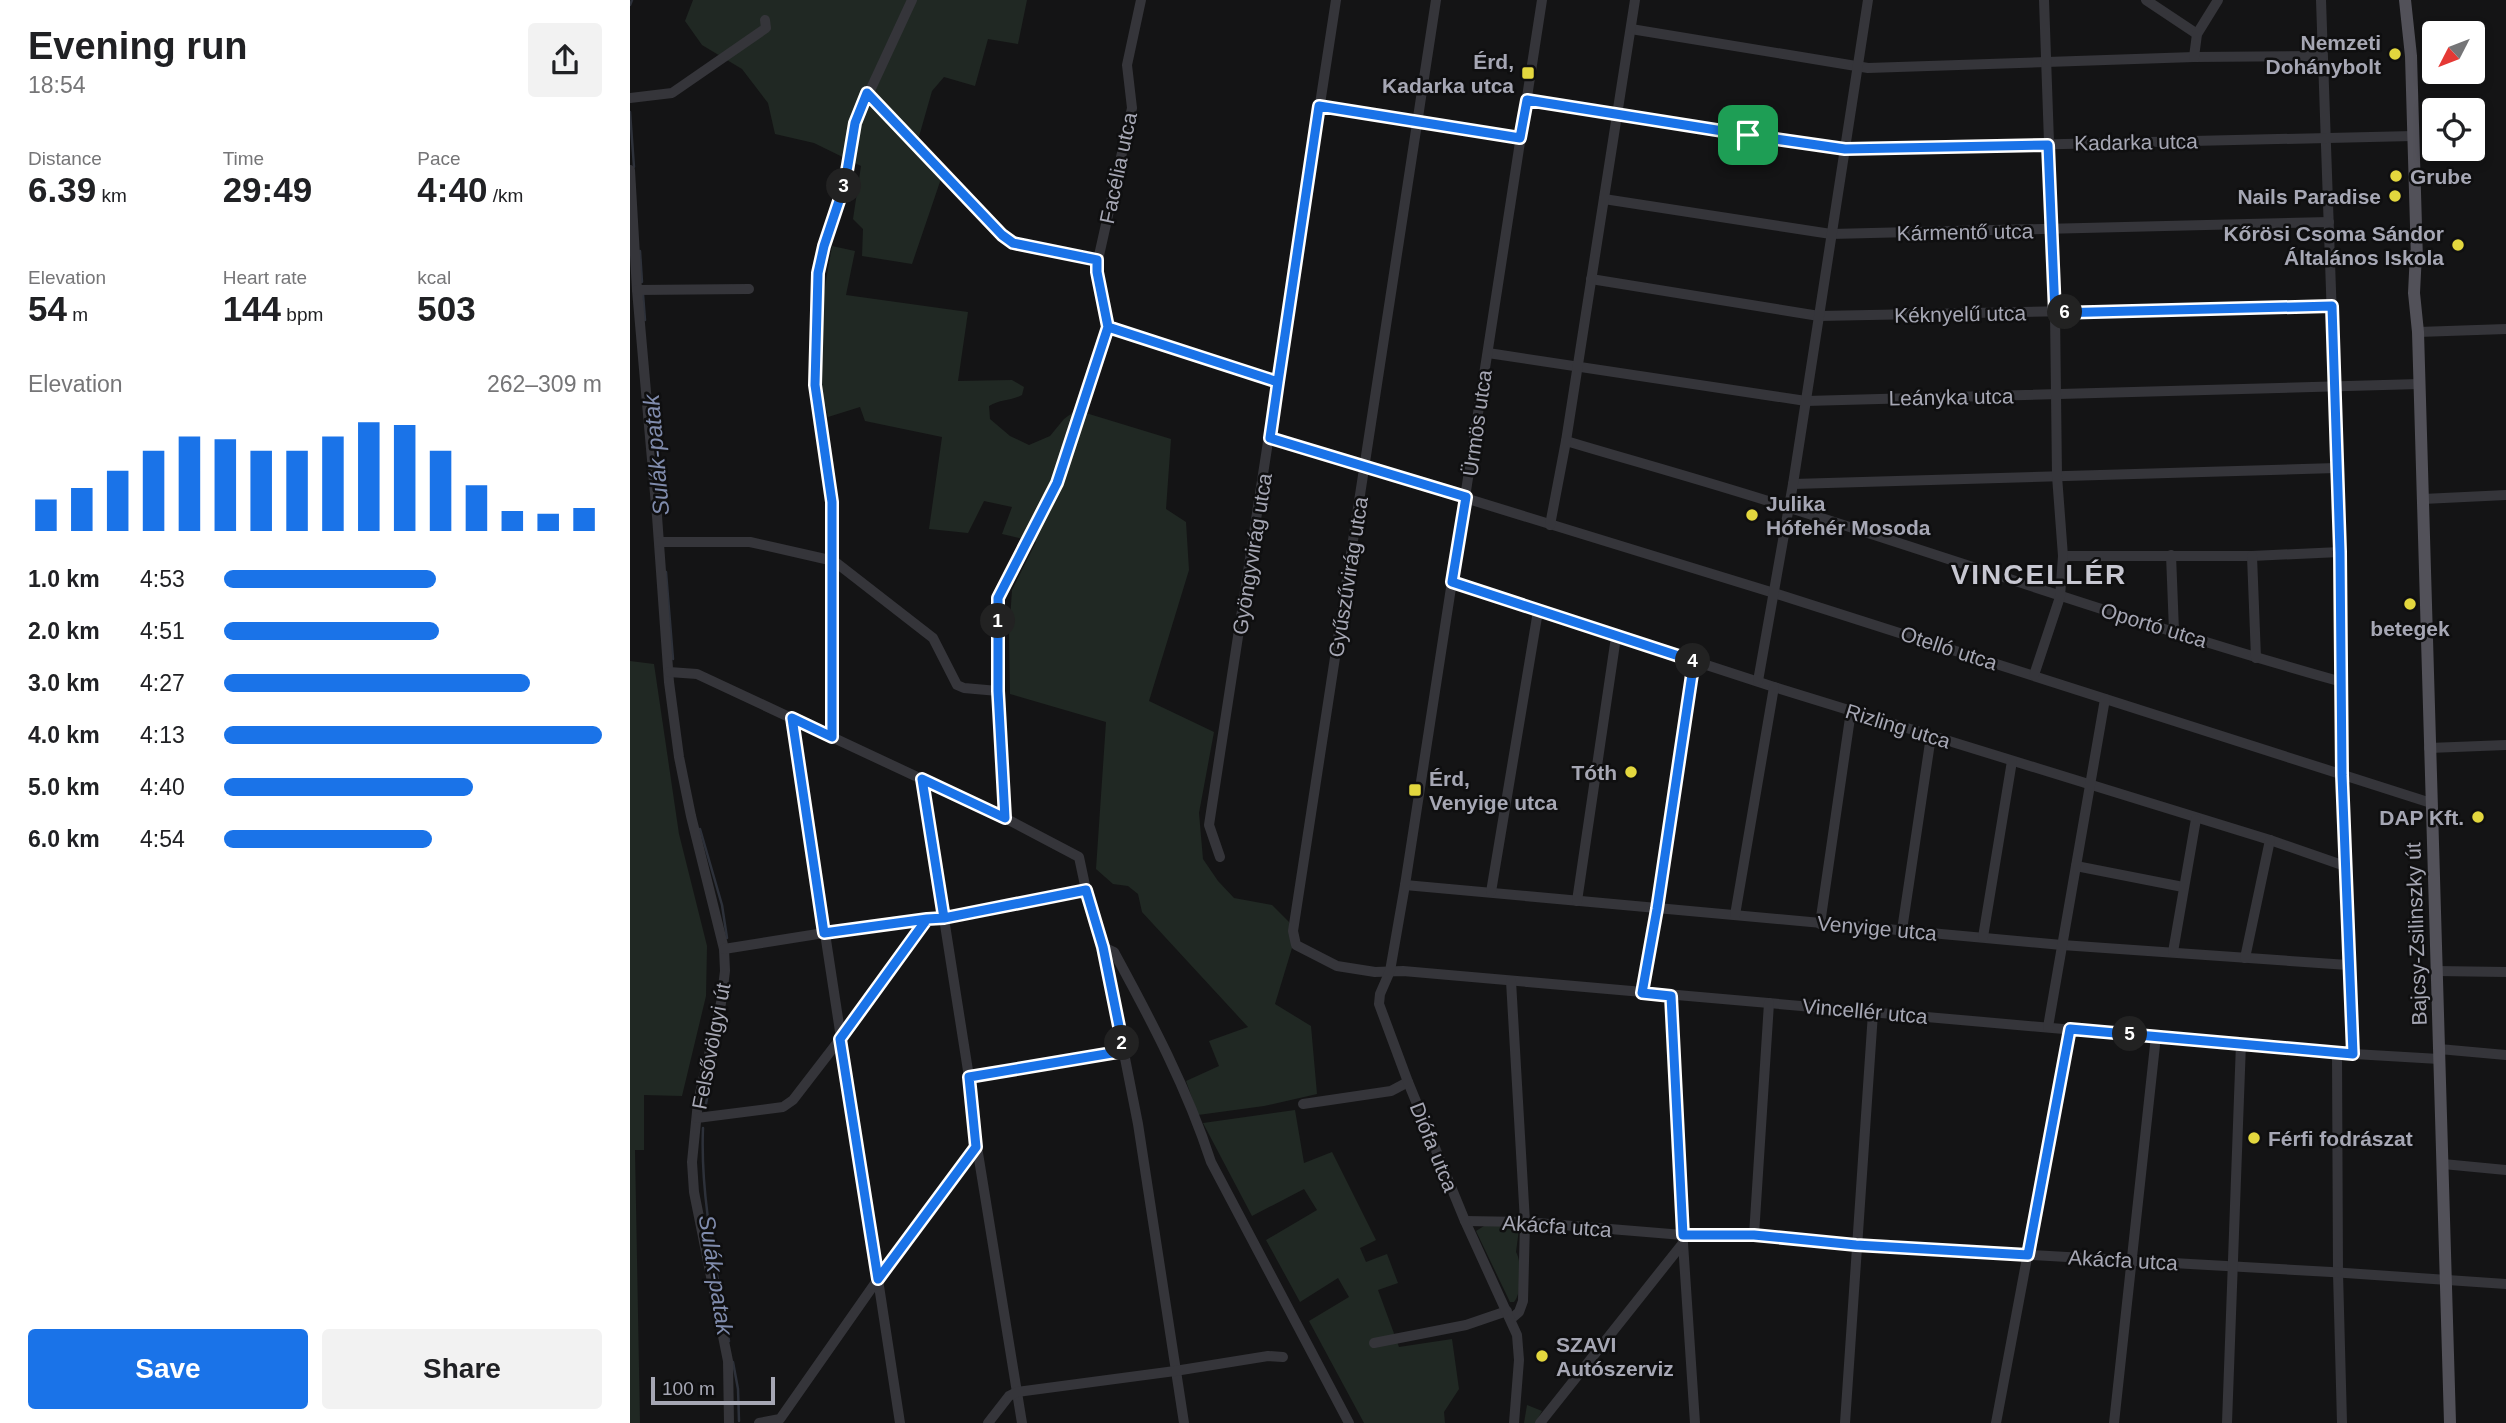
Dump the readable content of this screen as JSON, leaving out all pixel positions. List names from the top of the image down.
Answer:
{
  "streets": {
    "main road": ["Bajcsy-Zsilinszky út"],
    "street": [
      "Kadarka utca",
      "Facélia utca",
      "Kármentő utca",
      "Kéknyelű utca",
      "Leányka utca",
      "Ürmös utca",
      "Gyöngyvirág utca",
      "Gyűszűvirág utca",
      "Oportó utca",
      "Otelló utca",
      "Rizling utca",
      "Venyige utca",
      "Vincellér utca",
      "Felsővölgyi út",
      "Diófa utca",
      "Akácfa utca"
    ]
  },
  "crossings": [
    ["Kadarka utca", "Ürmös utca"],
    ["Kadarka utca", "Bajcsy-Zsilinszky út"],
    ["Leányka utca", "Ürmös utca"],
    ["Leányka utca", "Bajcsy-Zsilinszky út"],
    ["Ürmös utca", "Otelló utca"],
    ["Ürmös utca", "Rizling utca"],
    ["Ürmös utca", "Venyige utca"],
    ["Ürmös utca", "Vincellér utca"],
    ["Ürmös utca", "Diófa utca"],
    ["Gyöngyvirág utca", "Otelló utca"],
    ["Gyűszűvirág utca", "Otelló utca"],
    ["Gyűszűvirág utca", "Vincellér utca"],
    ["Otelló utca", "Bajcsy-Zsilinszky út"],
    ["Bajcsy-Zsilinszky út", "Vincellér utca"],
    ["Bajcsy-Zsilinszky út", "Akácfa utca"],
    ["Vincellér utca", "Diófa utca"],
    ["Diófa utca", "Akácfa utca"]
  ],
  "districts": ["VINCELLÉR"],
  "water": ["Sulák-patak"],
  "places": {
    "other": [
      "Nemzeti Dohánybolt",
      "Grube",
      "Nails Paradise",
      "Kőrösi Csoma Sándor Általános Iskola",
      "Julika Hófehér Mosoda",
      "betegek",
      "Tóth",
      "DAP Kft.",
      "Férfi fodrászat",
      "SZAVI Autószerviz"
    ],
    "transit": ["Érd, Kadarka utca", "Érd, Venyige utca"]
  },
  "scale_bar": "100 m",
  "north": "bottom left",
  "page": {
    "heading": ["Evening run", "18:54"],
    "stats": [
      ["Distance", "6.39 km"],
      ["Time", "29:49"],
      ["Pace", "4:40 /km"],
      ["Elevation", "54 m"],
      ["Heart rate", "144 bpm"],
      ["kcal", "503"]
    ],
    "pins": [
      "3",
      "6",
      "1",
      "4",
      "5",
      "2"
    ],
    "chart": ["Elevation", "262–309 m"],
    "list": [
      {
        "name": "1.0 km",
        "note": "4:53"
      },
      {
        "name": "2.0 km",
        "note": "4:51"
      },
      {
        "name": "3.0 km",
        "note": "4:27"
      },
      {
        "name": "4.0 km",
        "note": "4:13"
      },
      {
        "name": "5.0 km",
        "note": "4:40"
      },
      {
        "name": "6.0 km",
        "note": "4:54"
      }
    ],
    "buttons": ["Save", "Share"],
    "scale": "100 m"
  }
}
